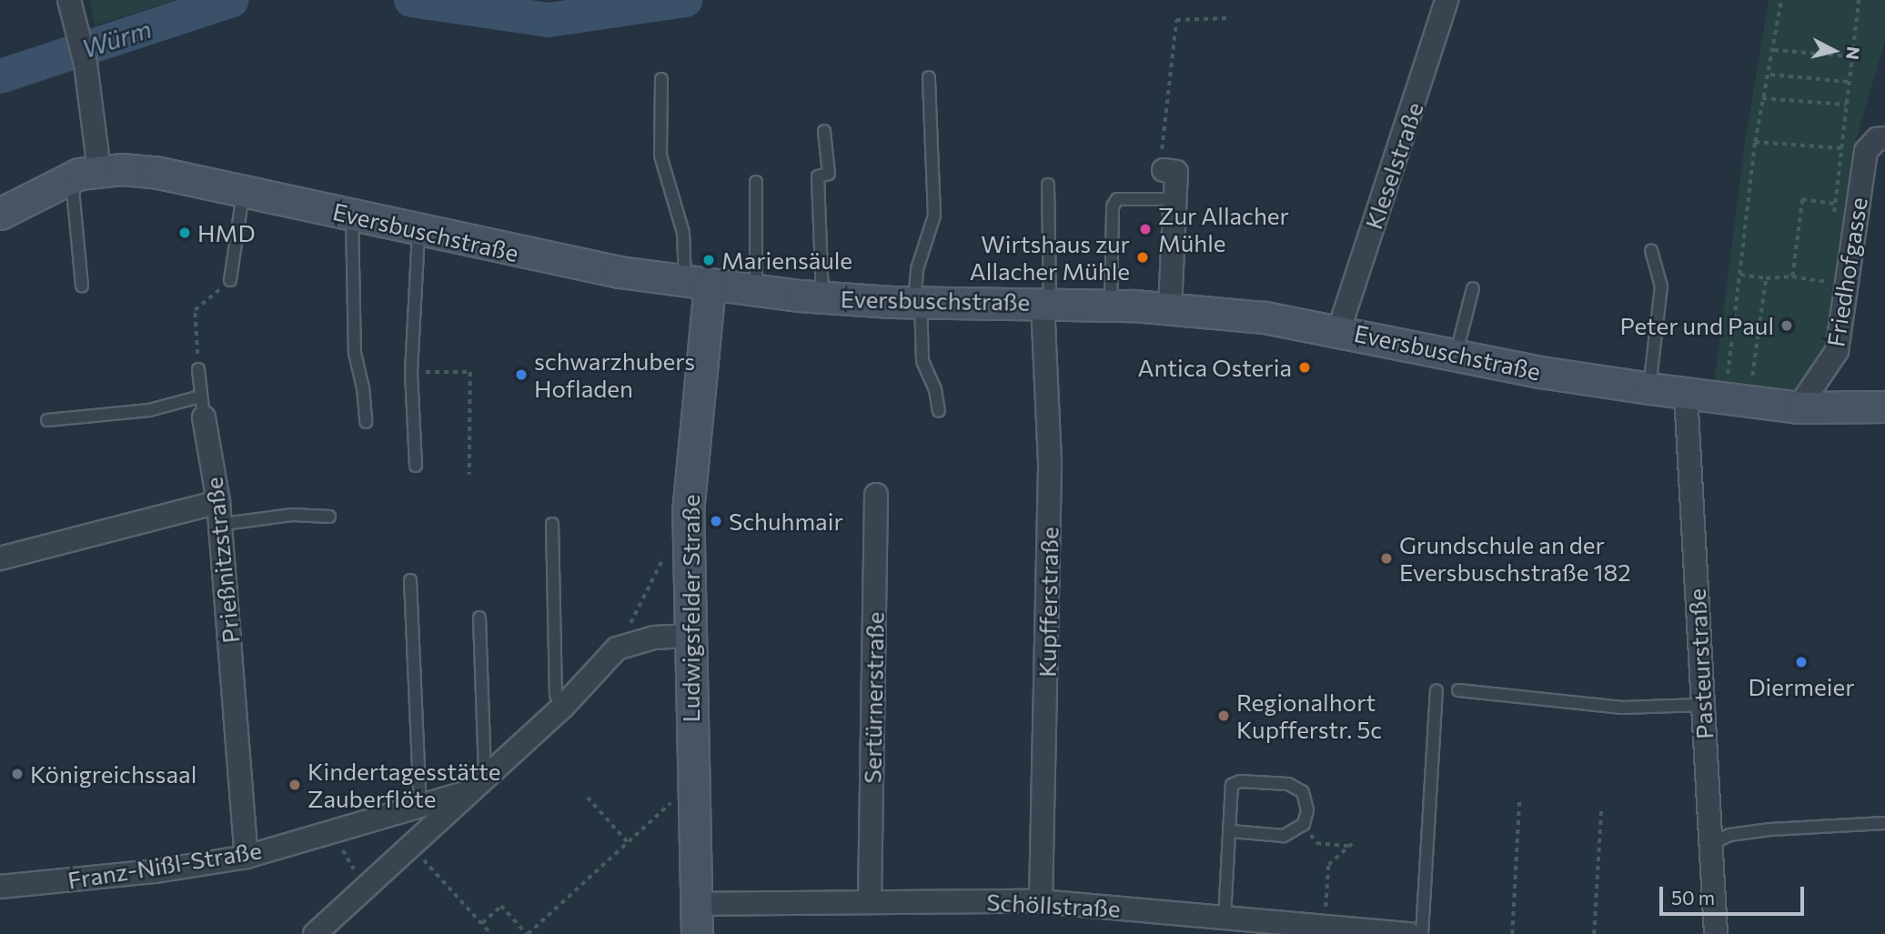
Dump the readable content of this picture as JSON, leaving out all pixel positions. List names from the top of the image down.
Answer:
{
  "streets": {
    "main road": ["Eversbuschstraße", "Ludwigsfelder Straße"],
    "street": [
      "Kleselstraße",
      "Friedhofgasse",
      "Prießnitzstraße",
      "Kupfferstraße",
      "Pasteurstraße",
      "Sertürnerstraße",
      "Franz-Nißl-Straße",
      "Schöllstraße"
    ]
  },
  "crossings": [
    ["Kleselstraße", "Eversbuschstraße"],
    ["Eversbuschstraße", "Friedhofgasse"],
    ["Eversbuschstraße", "Kupfferstraße"],
    ["Eversbuschstraße", "Ludwigsfelder Straße"],
    ["Eversbuschstraße", "Pasteurstraße"],
    ["Prießnitzstraße", "Franz-Nißl-Straße"],
    ["Kupfferstraße", "Schöllstraße"],
    ["Ludwigsfelder Straße", "Schöllstraße"],
    ["Sertürnerstraße", "Schöllstraße"]
  ],
  "water": ["Würm"],
  "places": [
    "Zur Allacher Mühle",
    "HMD",
    "Wirtshaus zur Allacher Mühle",
    "Mariensäule",
    "Peter und Paul",
    "Antica Osteria",
    "schwarzhubers Hofladen",
    "Schuhmair",
    "Grundschule an der Eversbuschstraße 182",
    "Diermeier",
    "Regionalhort Kupfferstr. 5c",
    "Königreichssaal",
    "Kindertagesstätte Zauberflöte"
  ],
  "scale_bar": "50 m",
  "north": "right"
}
